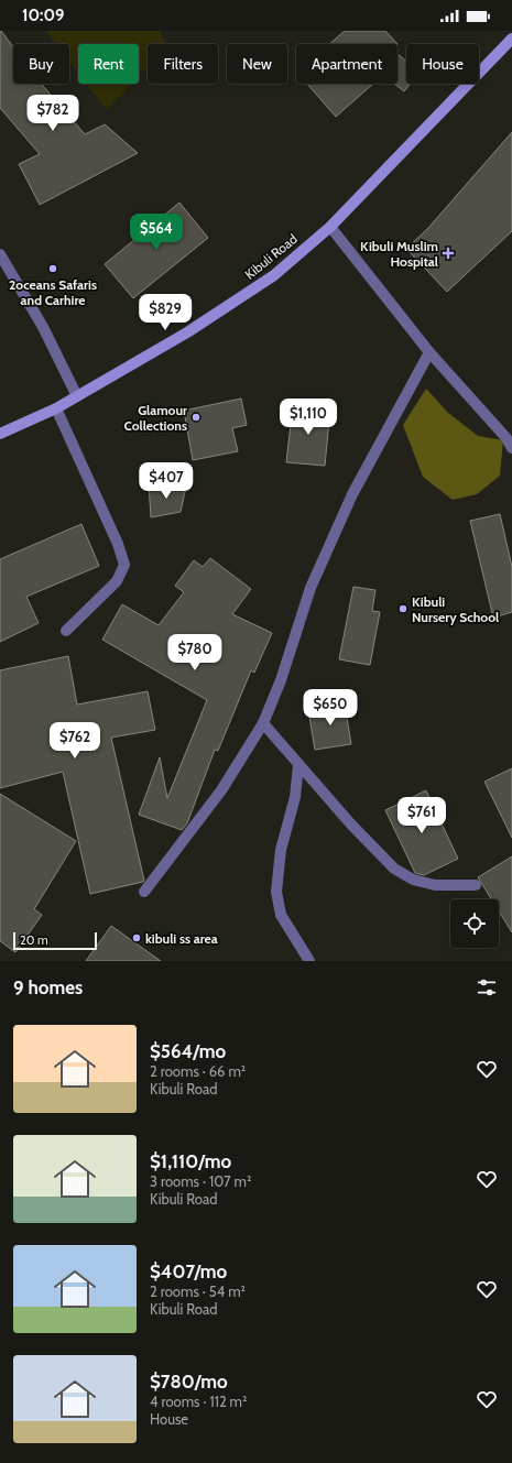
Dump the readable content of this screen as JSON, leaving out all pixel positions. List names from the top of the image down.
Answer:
{
  "streets": {
    "street": ["Kibuli Road"]
  },
  "places": {
    "health": ["Kibuli Muslim Hospital"],
    "other": [
      "2oceans Safaris and Carhire",
      "Glamour Collections",
      "Kibuli Nursery School",
      "kibuli ss area"
    ]
  },
  "scale_bar": "20 m",
  "page": {
    "status": "10:09",
    "chip": [
      "Buy",
      "Rent",
      "Filters",
      "New",
      "Apartment",
      "House"
    ],
    "price": [
      "$782",
      "$564",
      "$829",
      "$1,110",
      "$407",
      "$780",
      "$650",
      "$762",
      "$761"
    ],
    "scale": "20 m",
    "heading": "9 homes",
    "list": [
      {
        "name": "$564/mo",
        "note": "2 rooms · 66 m² · Kibuli Road"
      },
      {
        "name": "$1,110/mo",
        "note": "3 rooms · 107 m² · Kibuli Road"
      },
      {
        "name": "$407/mo",
        "note": "2 rooms · 54 m² · Kibuli Road"
      },
      {
        "name": "$780/mo",
        "note": "4 rooms · 112 m² · House"
      }
    ]
  }
}
